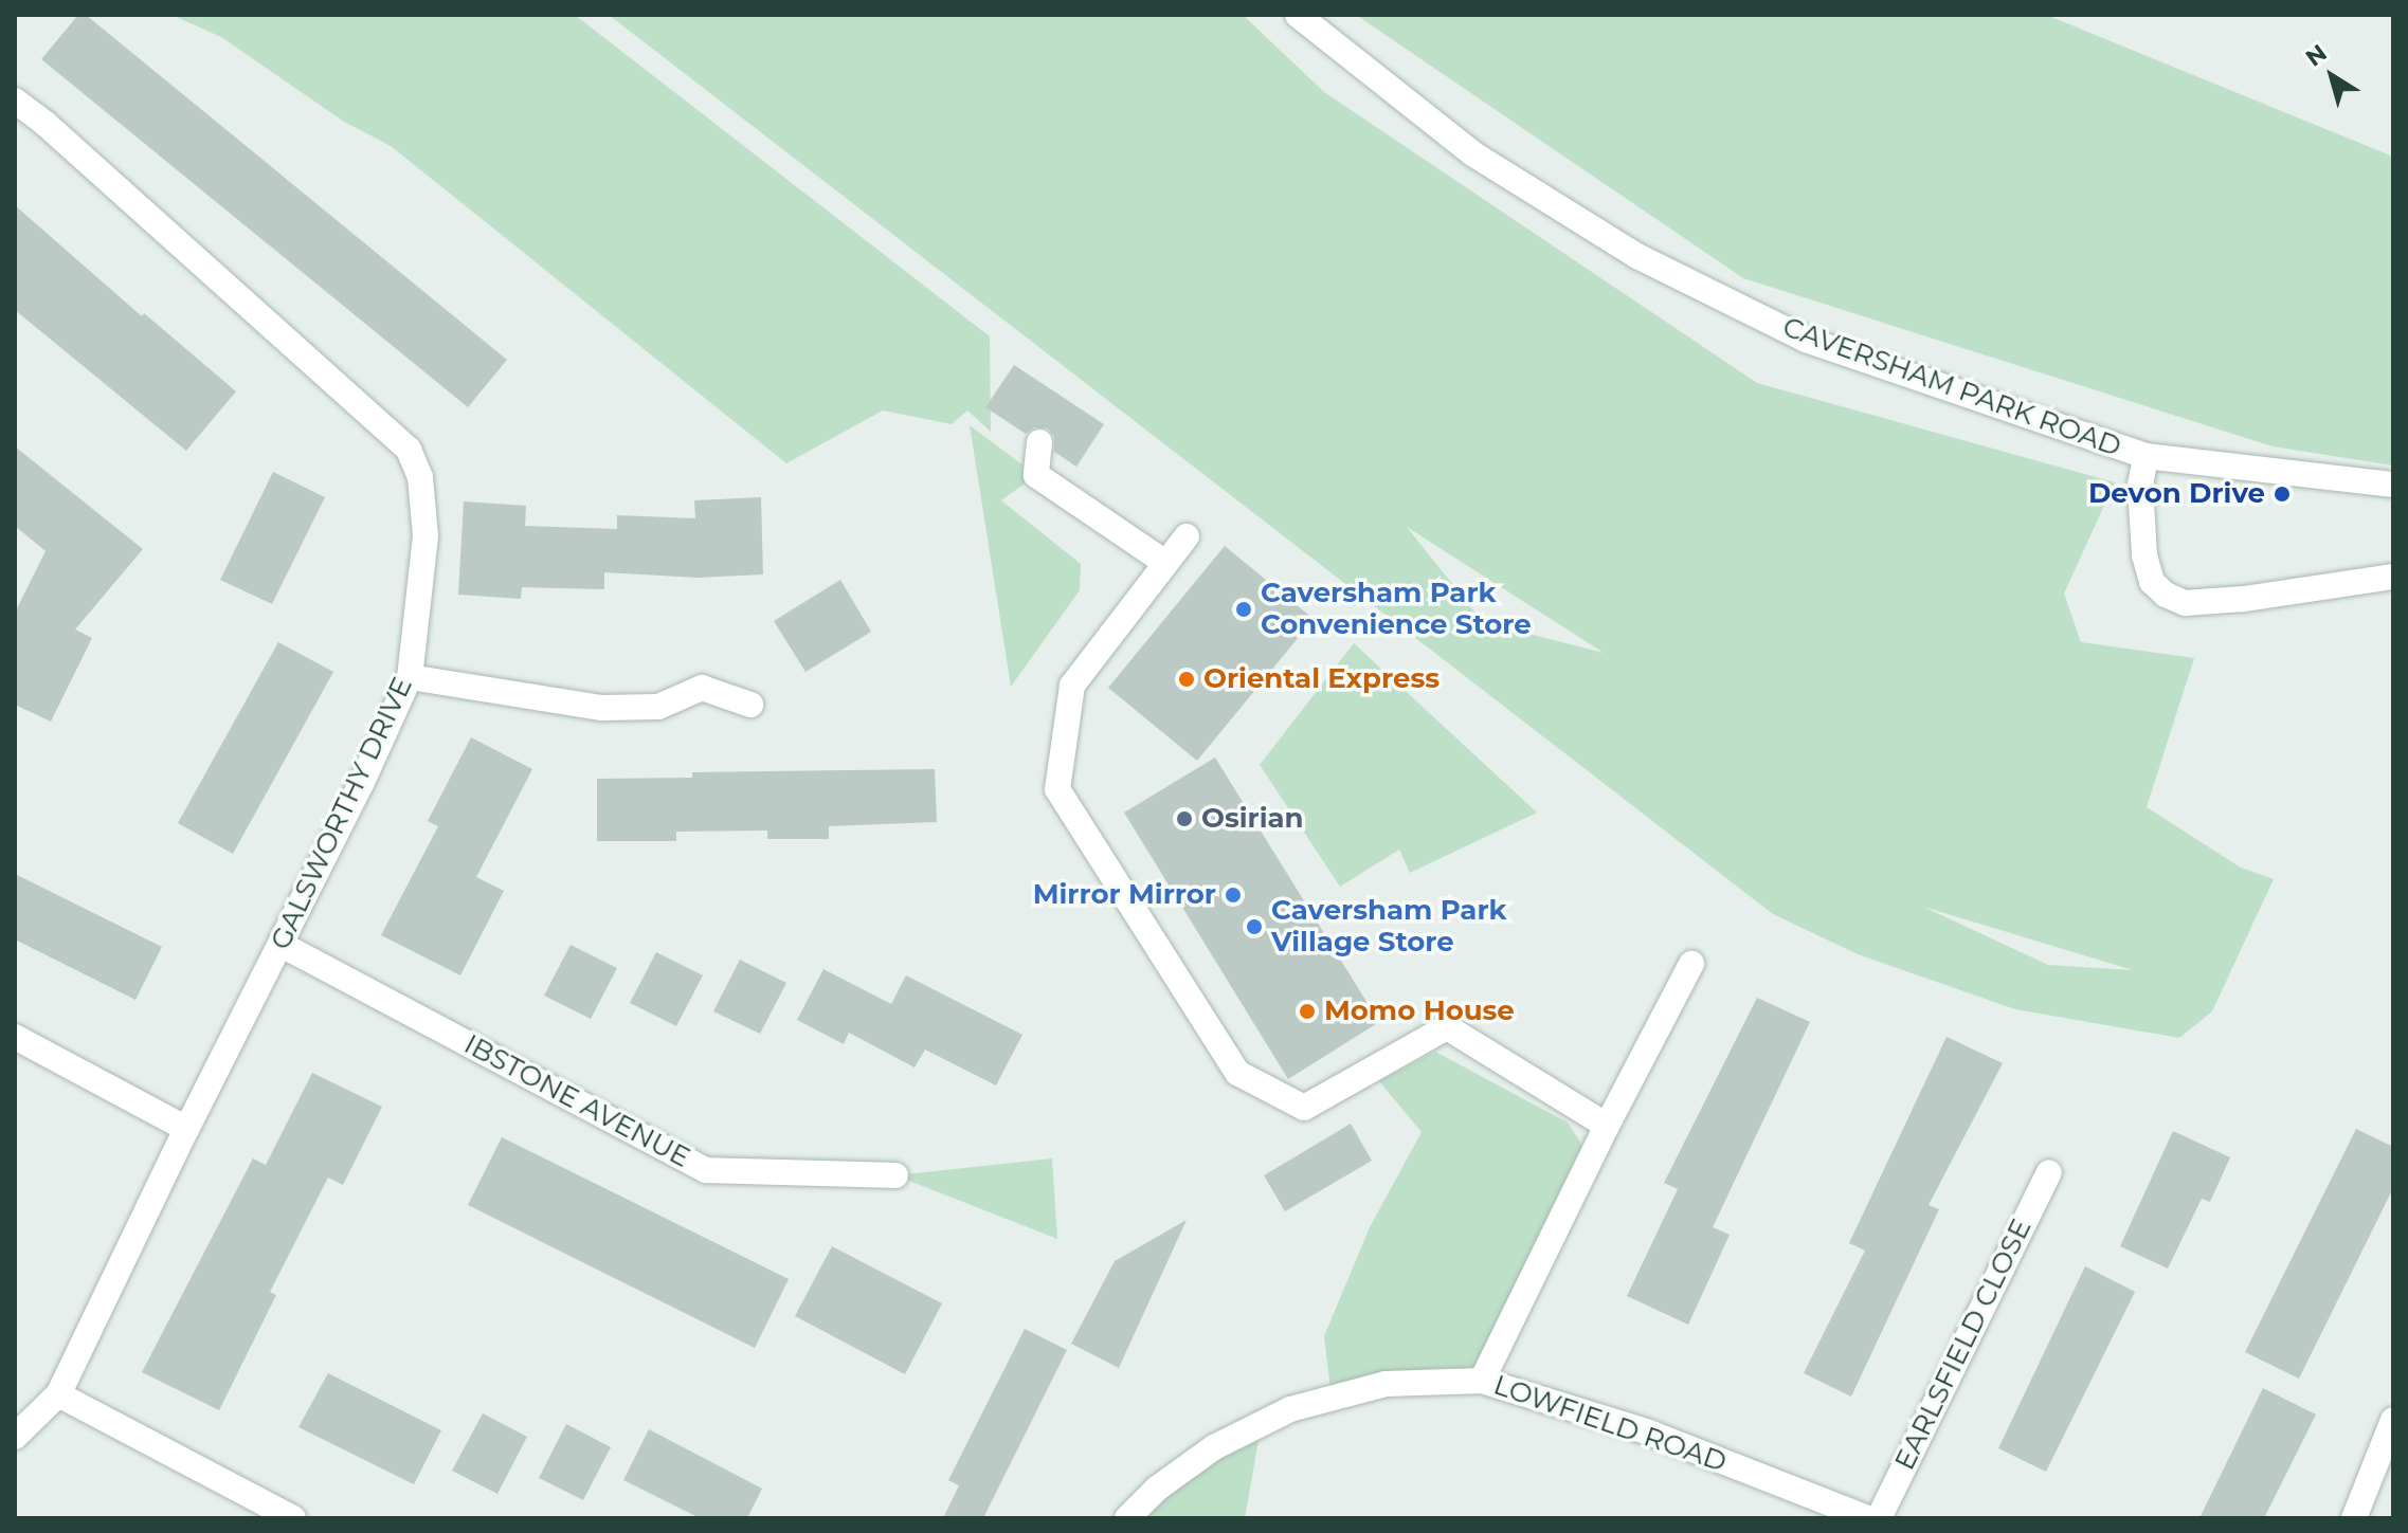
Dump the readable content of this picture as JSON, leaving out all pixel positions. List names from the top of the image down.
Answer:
{
  "streets": {
    "street": [
      "CAVERSHAM PARK ROAD",
      "GALSWORTHY DRIVE",
      "IBSTONE AVENUE",
      "EARLSFIELD CLOSE",
      "LOWFIELD ROAD"
    ]
  },
  "crossings": [
    ["GALSWORTHY DRIVE", "IBSTONE AVENUE"]
  ],
  "places": [
    "Devon Drive",
    "Caversham Park Convenience Store",
    "Oriental Express",
    "Osirian",
    "Mirror Mirror",
    "Caversham Park Village Store",
    "Momo House"
  ],
  "north": "top left"
}
